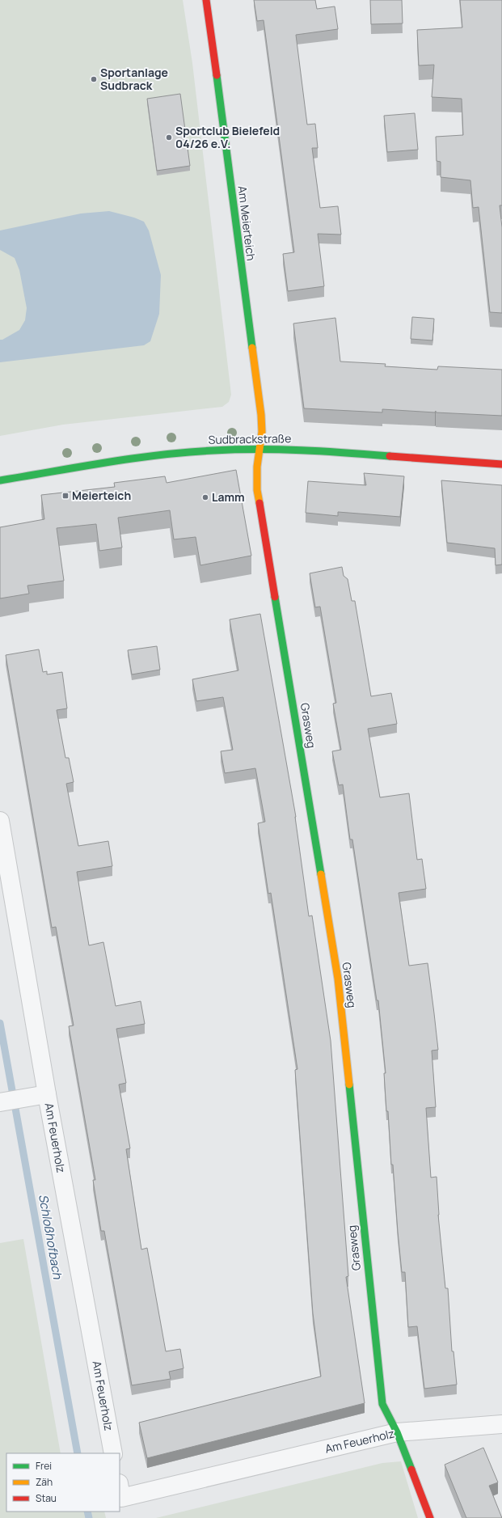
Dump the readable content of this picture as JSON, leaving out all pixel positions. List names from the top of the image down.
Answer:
{
  "streets": {
    "street": [
      "Am Meierteich",
      "Sudbrackstraße",
      "Grasweg",
      "Am Feuerholz"
    ]
  },
  "crossings": [
    ["Am Meierteich", "Sudbrackstraße"],
    ["Am Meierteich", "Grasweg"],
    ["Sudbrackstraße", "Grasweg"],
    ["Grasweg", "Am Feuerholz"]
  ],
  "water": ["Schloßhofbach"],
  "places": {
    "other": ["Sportanlage Sudbrack", "Sportclub Bielefeld 04/26 e.V.", "Lamm"],
    "transit": ["Meierteich"]
  },
  "legend": ["Frei", "Zäh", "Stau"]
}
